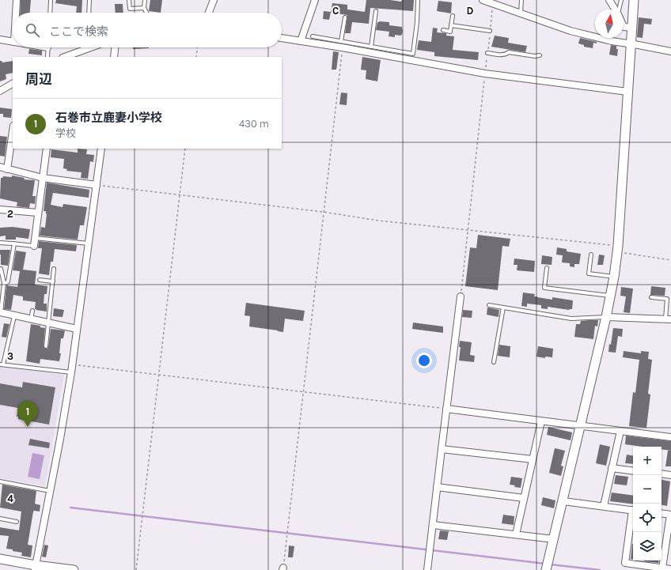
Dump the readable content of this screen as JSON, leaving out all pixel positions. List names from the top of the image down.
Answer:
{
  "north": "top",
  "page": {
    "search": "ここで検索",
    "heading": "周辺",
    "list": [
      {
        "mark": "1",
        "name": "石巻市立鹿妻小学校",
        "note": "学校",
        "value": "430 m"
      }
    ],
    "pins": "1",
    "map_buttons": ["+", "−"]
  },
  "grid": {
    "columns": ["C", "D"],
    "rows": ["2", "3", "4"]
  }
}
